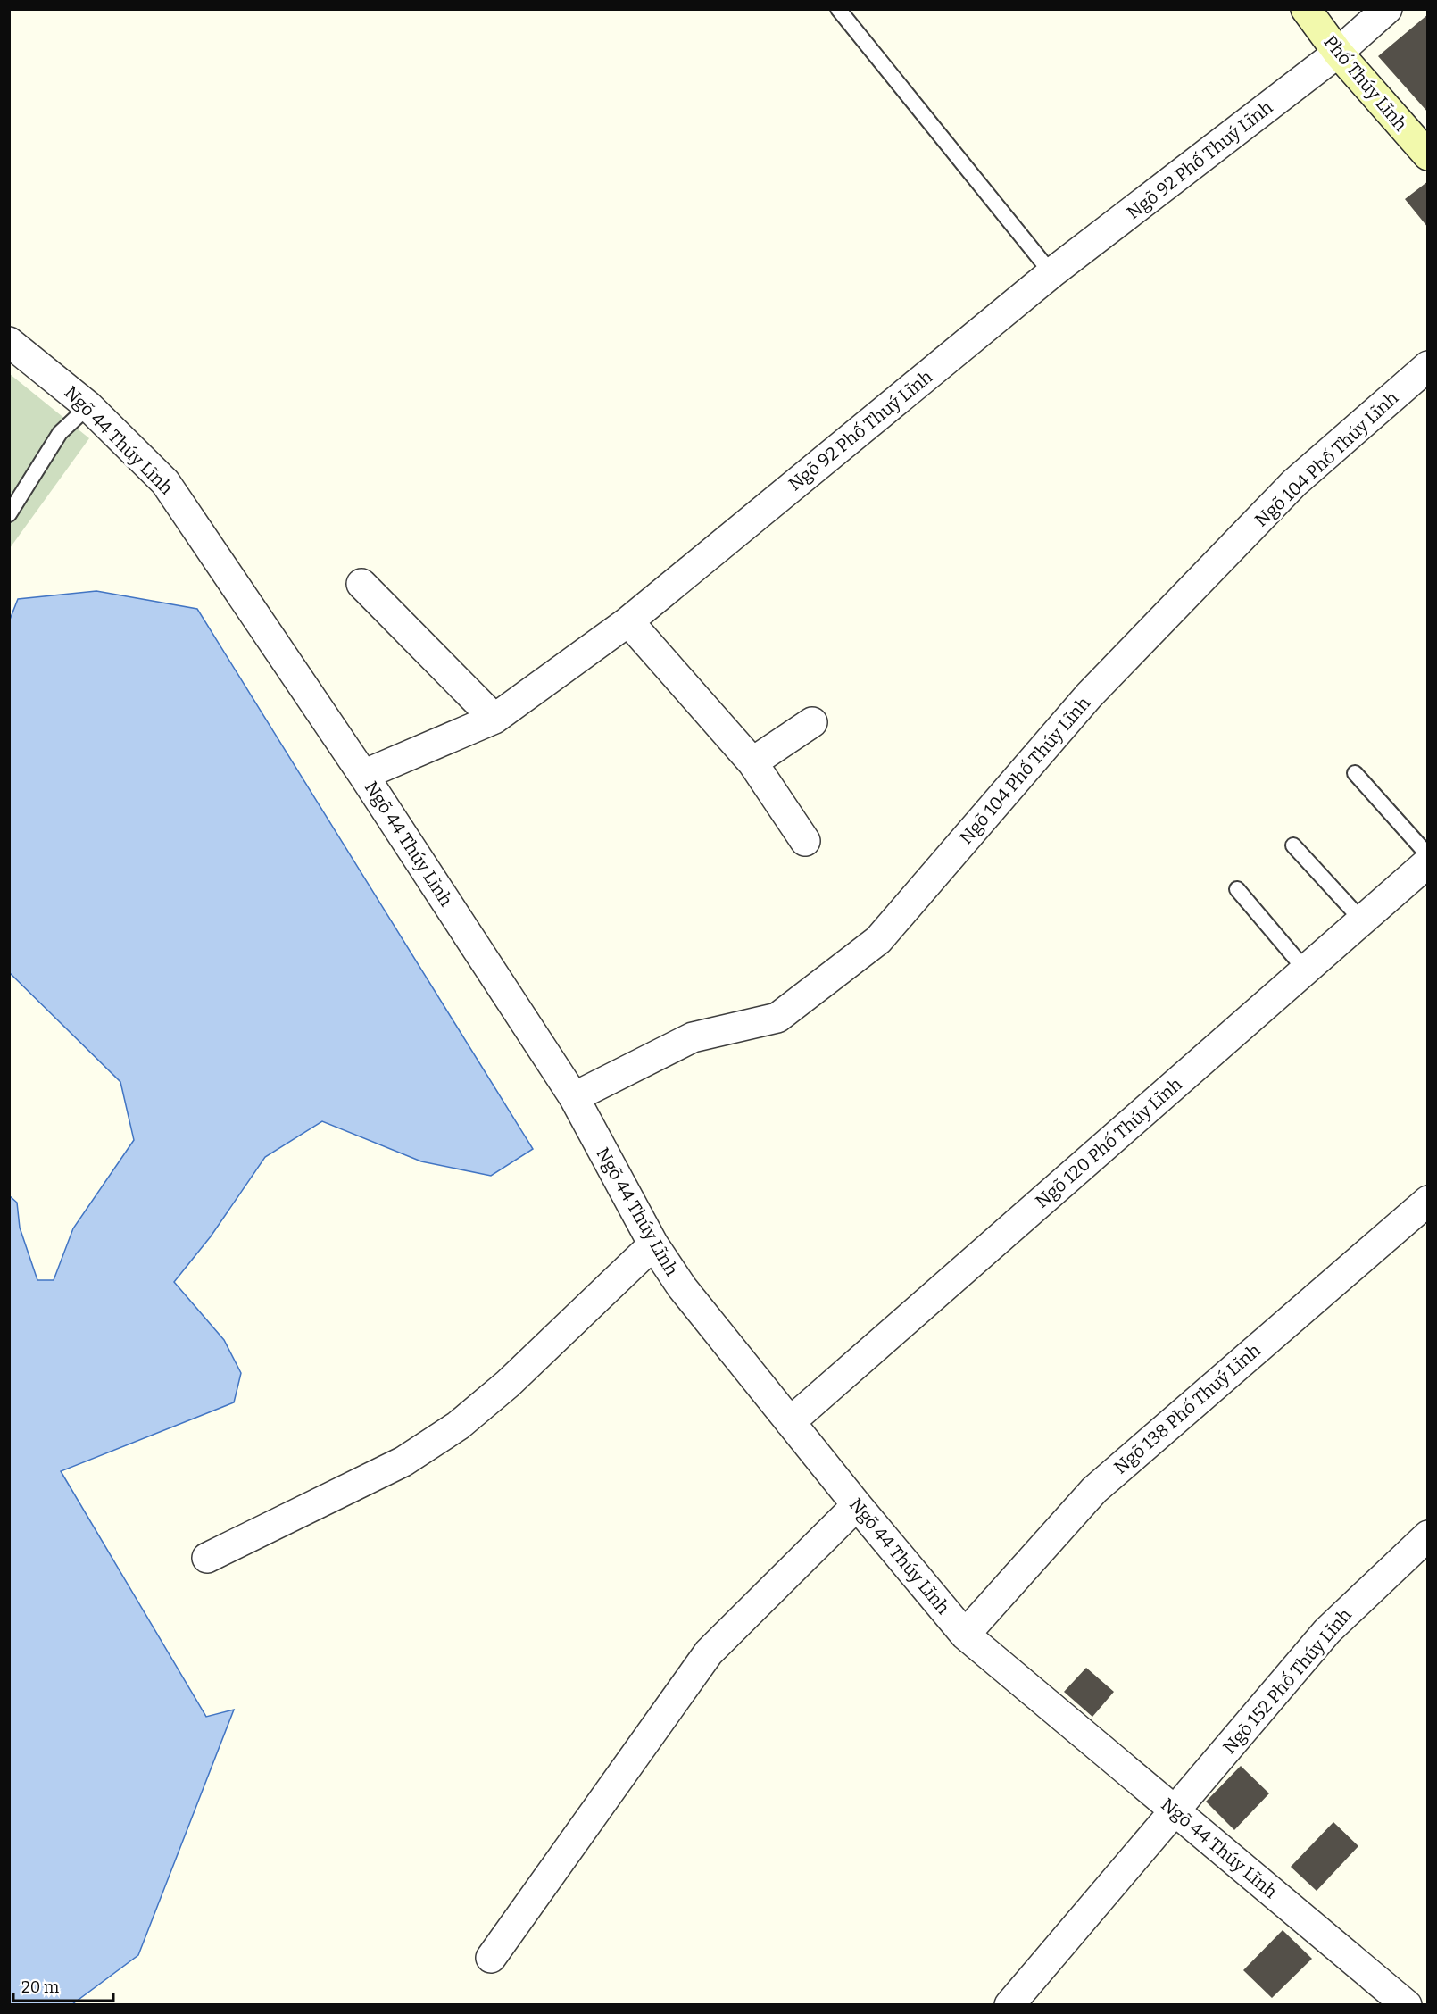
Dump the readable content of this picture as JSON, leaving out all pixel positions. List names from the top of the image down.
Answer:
{
  "streets": {
    "street": [
      "Phố Thúy Lĩnh",
      "Ngõ 92 Phố Thuý Lĩnh",
      "Ngõ 44 Thúy Lĩnh",
      "Ngõ 104 Phố Thúy Lĩnh",
      "Ngõ 120 Phố Thúy Lĩnh",
      "Ngõ 138 Phố Thuý Lĩnh",
      "Ngõ 152 Phố Thúy Lĩnh"
    ]
  },
  "crossings": [
    ["Phố Thúy Lĩnh", "Ngõ 92 Phố Thuý Lĩnh"],
    ["Ngõ 92 Phố Thuý Lĩnh", "Ngõ 44 Thúy Lĩnh"],
    ["Ngõ 44 Thúy Lĩnh", "Ngõ 104 Phố Thúy Lĩnh"],
    ["Ngõ 44 Thúy Lĩnh", "Ngõ 120 Phố Thúy Lĩnh"],
    ["Ngõ 44 Thúy Lĩnh", "Ngõ 138 Phố Thuý Lĩnh"],
    ["Ngõ 44 Thúy Lĩnh", "Ngõ 152 Phố Thúy Lĩnh"]
  ],
  "scale_bar": "20 m"
}
